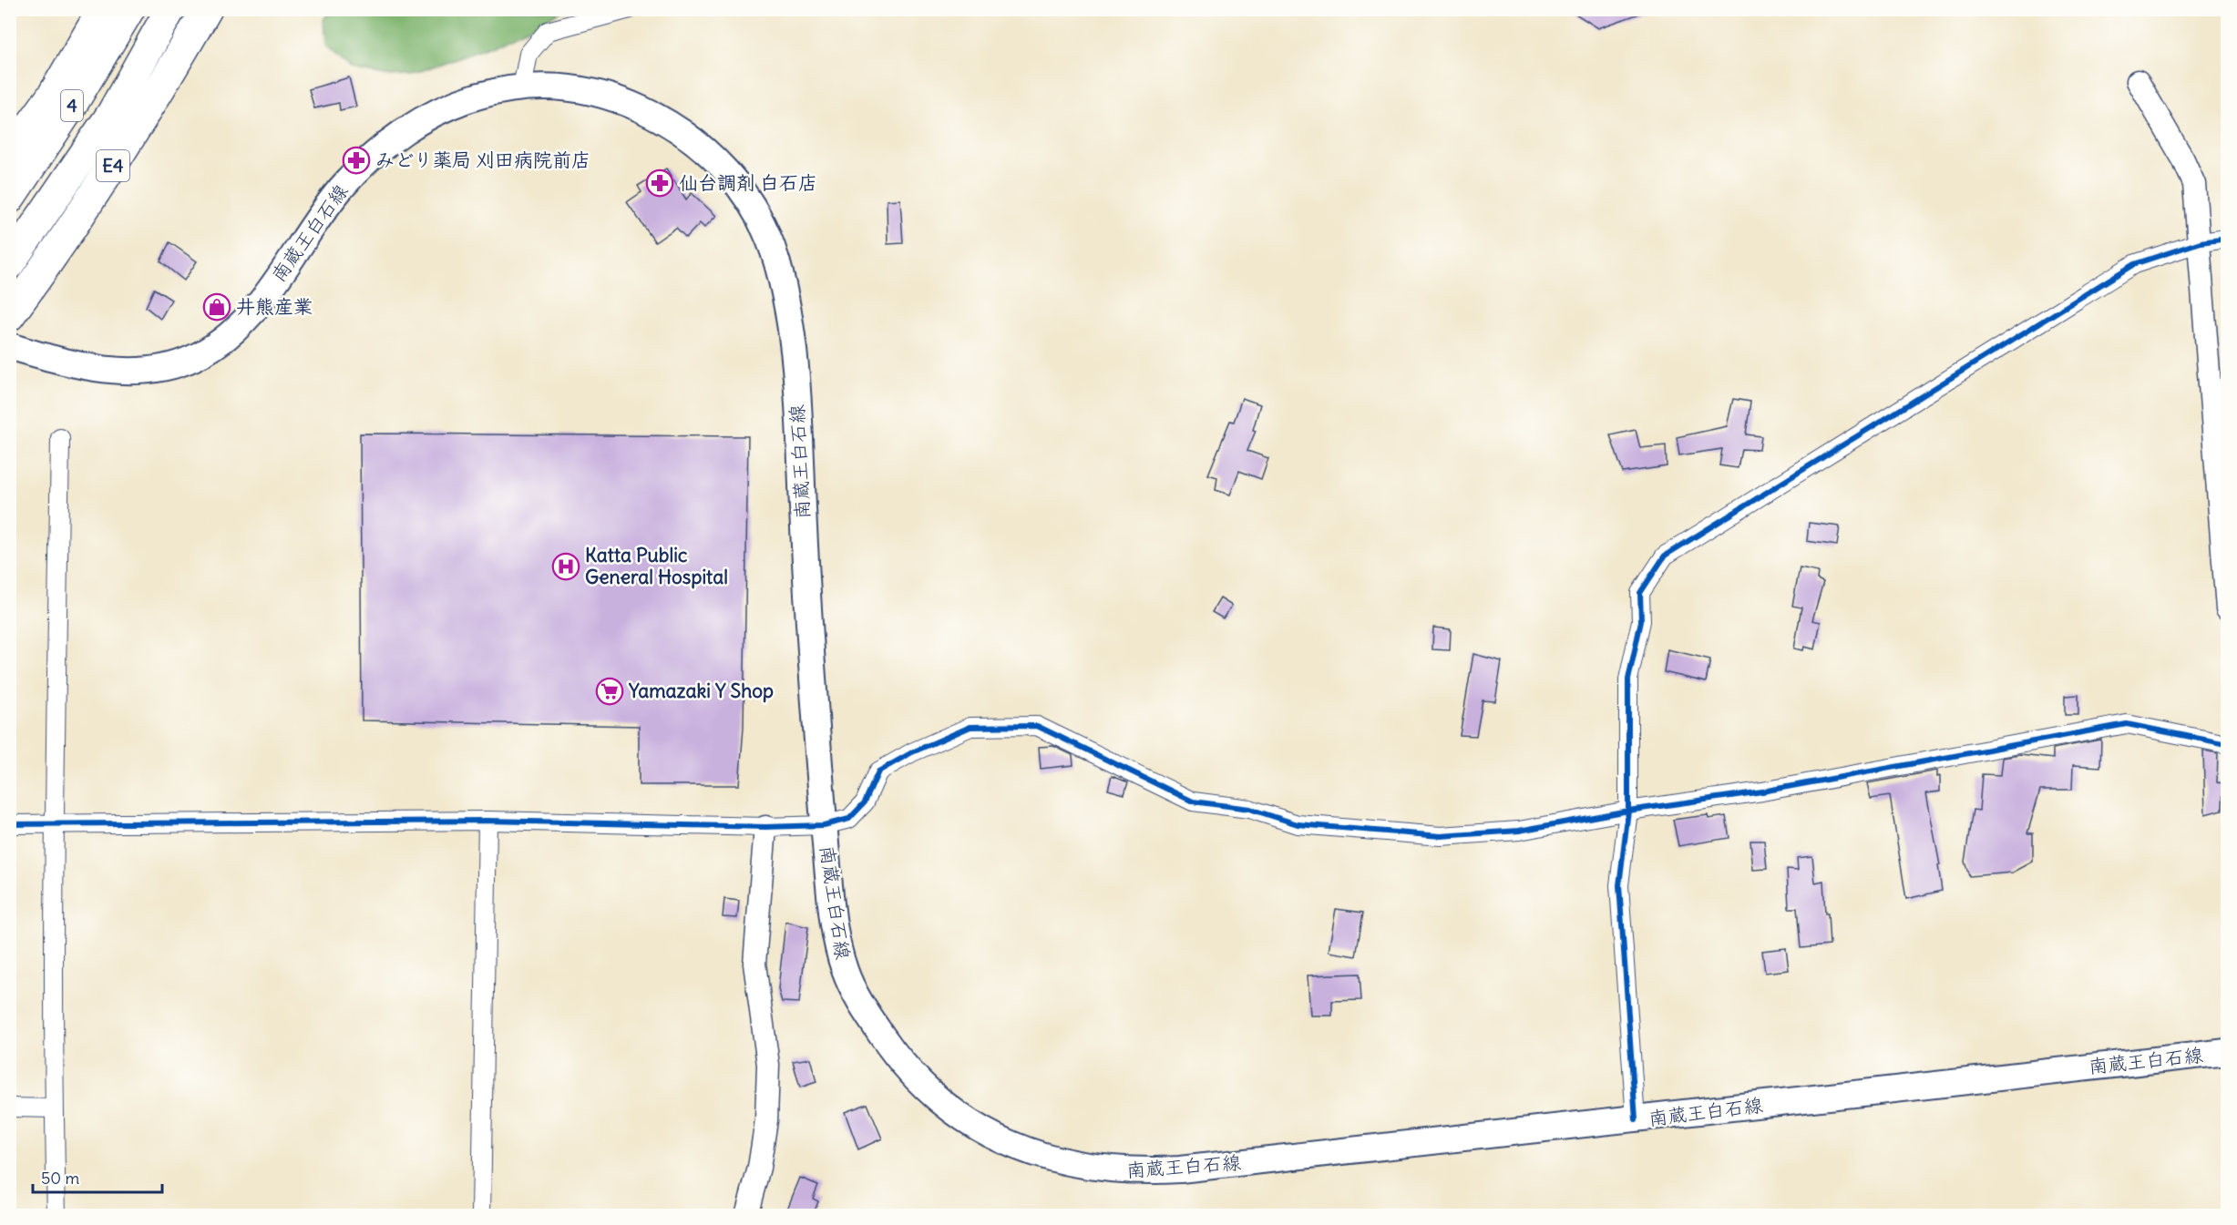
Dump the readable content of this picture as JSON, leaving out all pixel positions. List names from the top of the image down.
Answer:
{
  "streets": {
    "highway": ["4", "E4"],
    "main road": ["南蔵王白石線"]
  },
  "places": {
    "pharmacy": ["みどり薬局 刈田病院前店", "仙台調剤 白石店"],
    "shop": ["井熊産業"],
    "hospital": ["Katta Public General Hospital"],
    "supermarket": ["Yamazaki Y Shop"]
  },
  "scale_bar": "50 m"
}
